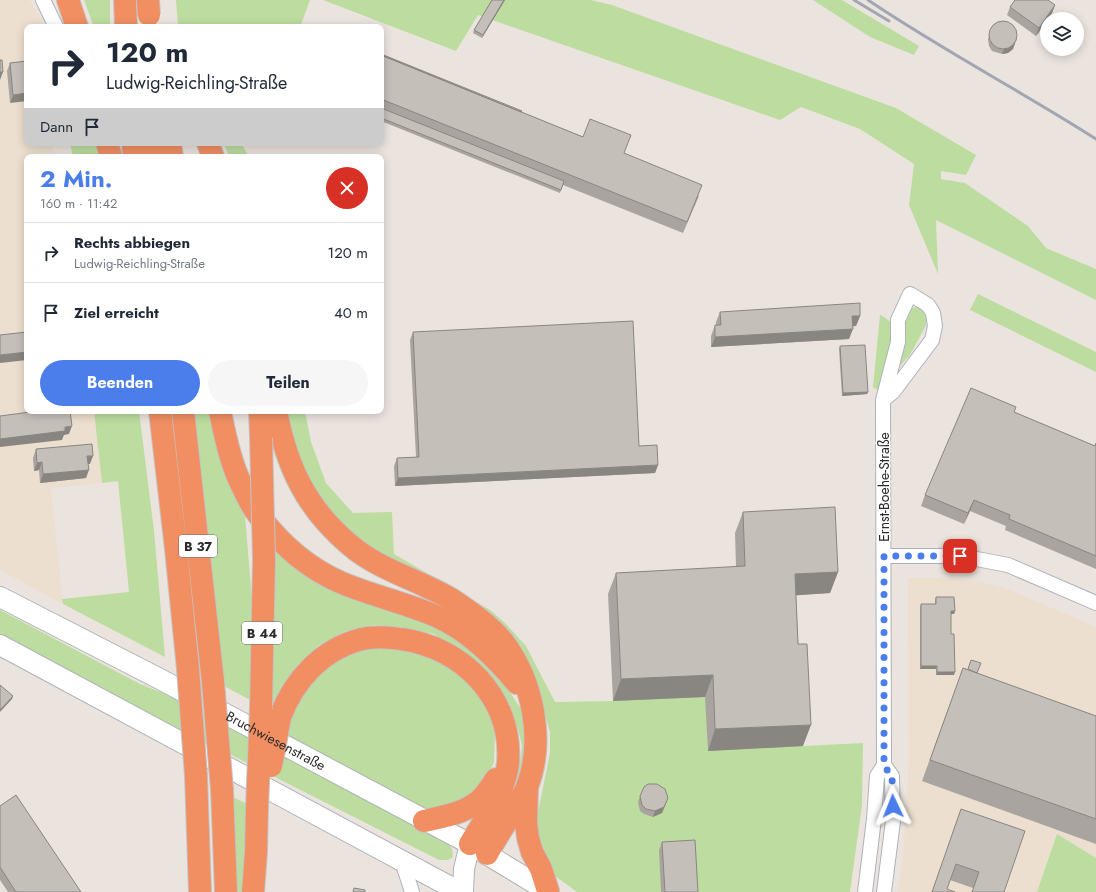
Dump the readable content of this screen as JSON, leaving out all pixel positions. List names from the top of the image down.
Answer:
{
  "streets": {
    "highway": ["B 37", "B 44"],
    "main road": ["Bruchwiesenstraße"],
    "street": ["Ernst-Boehe-Straße"]
  },
  "page": {
    "turn": ["120 m", "Ludwig-Reichling-Straße"],
    "then": "Dann",
    "heading": ["2 Min.", "160 m · 11:42"],
    "list": [
      {
        "name": "Rechts abbiegen",
        "note": "Ludwig-Reichling-Straße",
        "value": "120 m"
      },
      {
        "name": "Ziel erreicht",
        "value": "40 m"
      }
    ],
    "buttons": ["Beenden", "Teilen"]
  }
}
